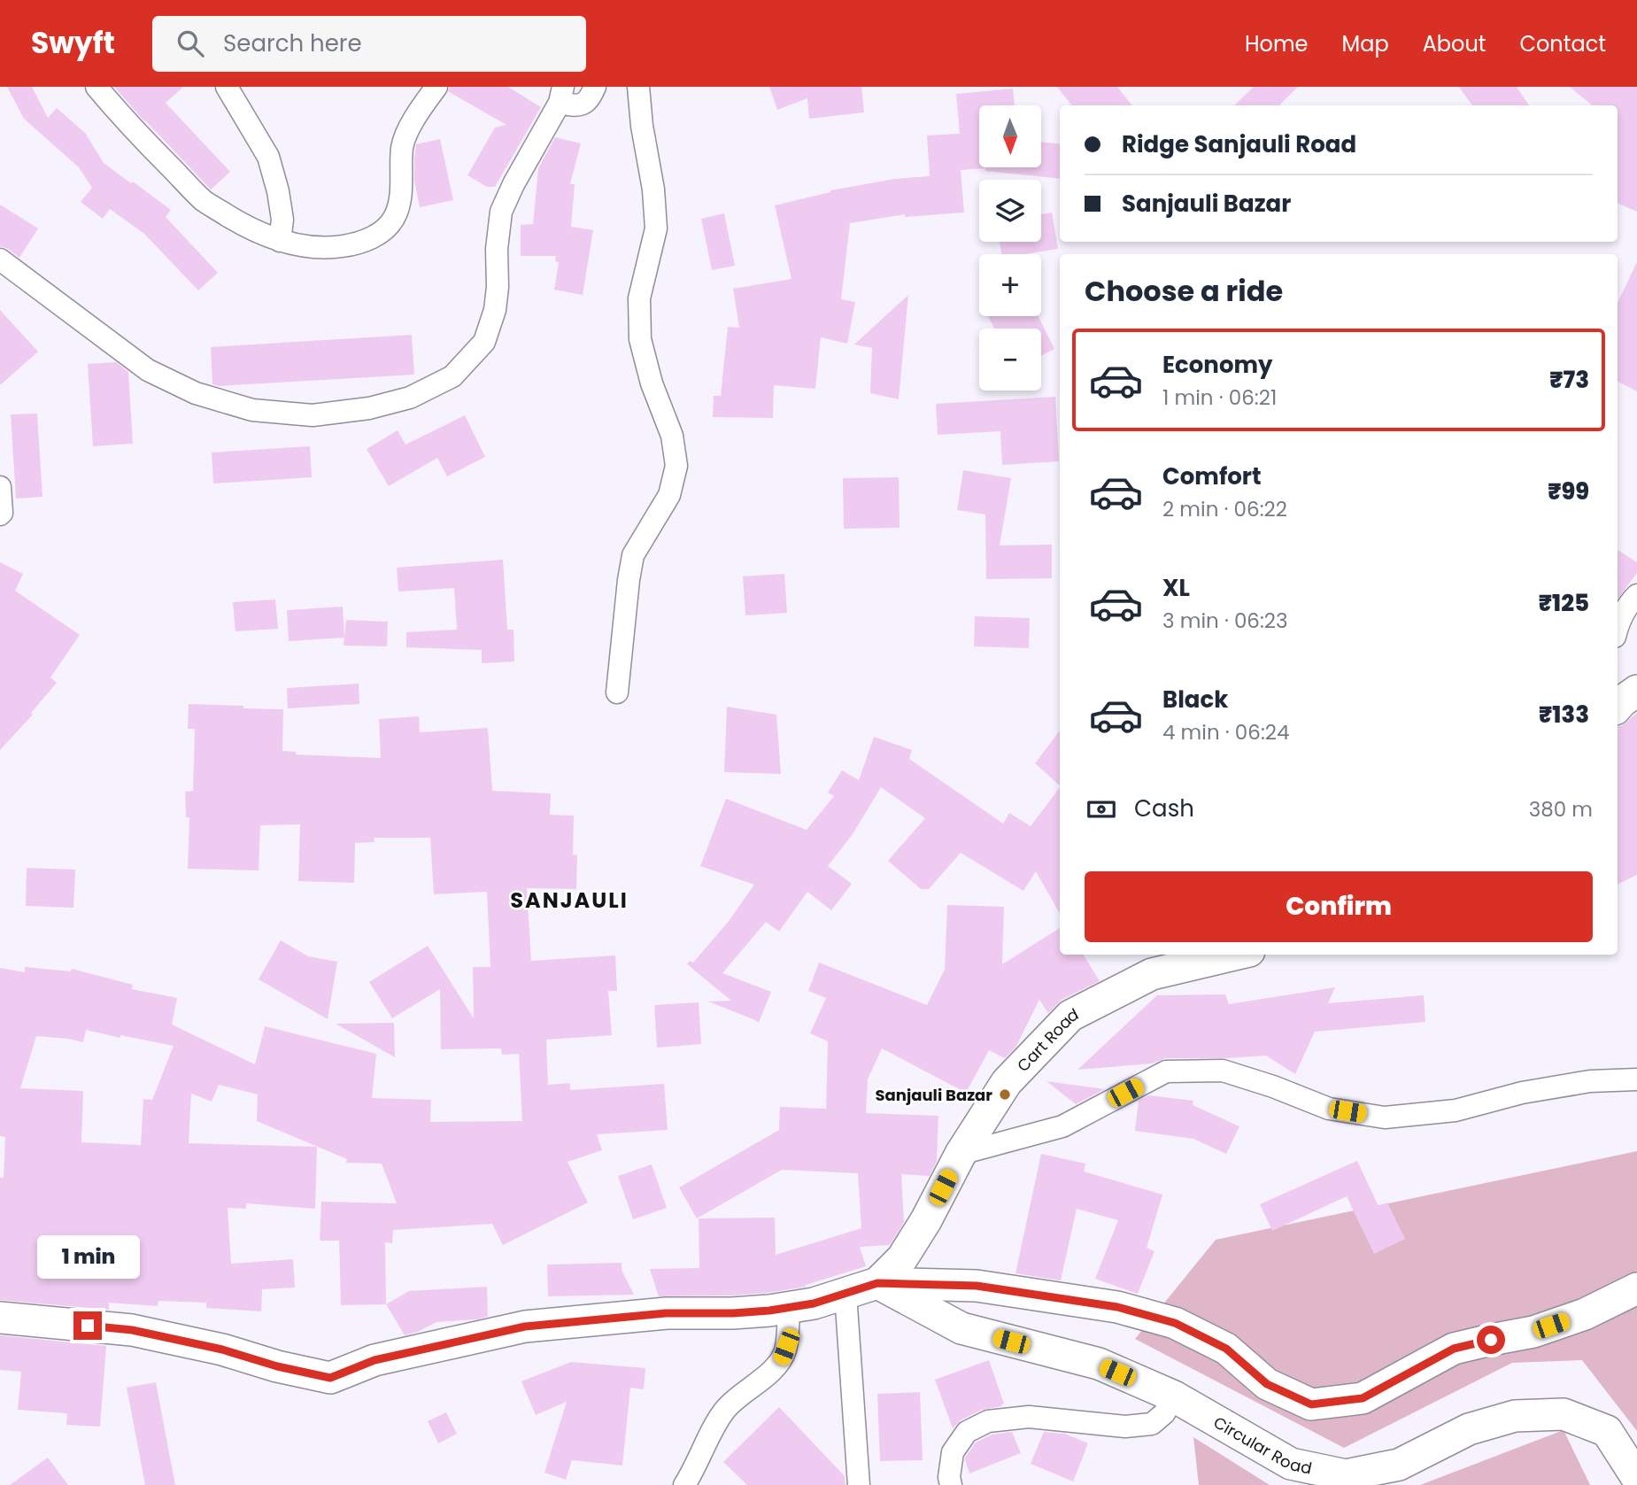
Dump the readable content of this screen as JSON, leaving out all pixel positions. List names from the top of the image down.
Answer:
{
  "streets": {
    "main road": ["Cart Road", "Circular Road"]
  },
  "crossings": [
    ["Cart Road", "Circular Road"]
  ],
  "districts": ["SANJAULI"],
  "places": ["Sanjauli Bazar"],
  "north": "bottom",
  "page": {
    "header": "Swyft",
    "search": "Search here",
    "nav": [
      "Home",
      "Map",
      "About",
      "Contact"
    ],
    "map_buttons": ["+", "−"],
    "banner": ["Ridge Sanjauli Road", "Sanjauli Bazar"],
    "heading": "Choose a ride",
    "list": [
      {
        "name": "Economy",
        "note": "1 min · 06:21",
        "value": "₹73"
      },
      {
        "name": "Comfort",
        "note": "2 min · 06:22",
        "value": "₹99"
      },
      {
        "name": "XL",
        "note": "3 min · 06:23",
        "value": "₹125"
      },
      {
        "name": "Black",
        "note": "4 min · 06:24",
        "value": "₹133"
      }
    ],
    "pay": ["Cash", "380 m"],
    "buttons": "Confirm",
    "bubble": "1 min"
  }
}
